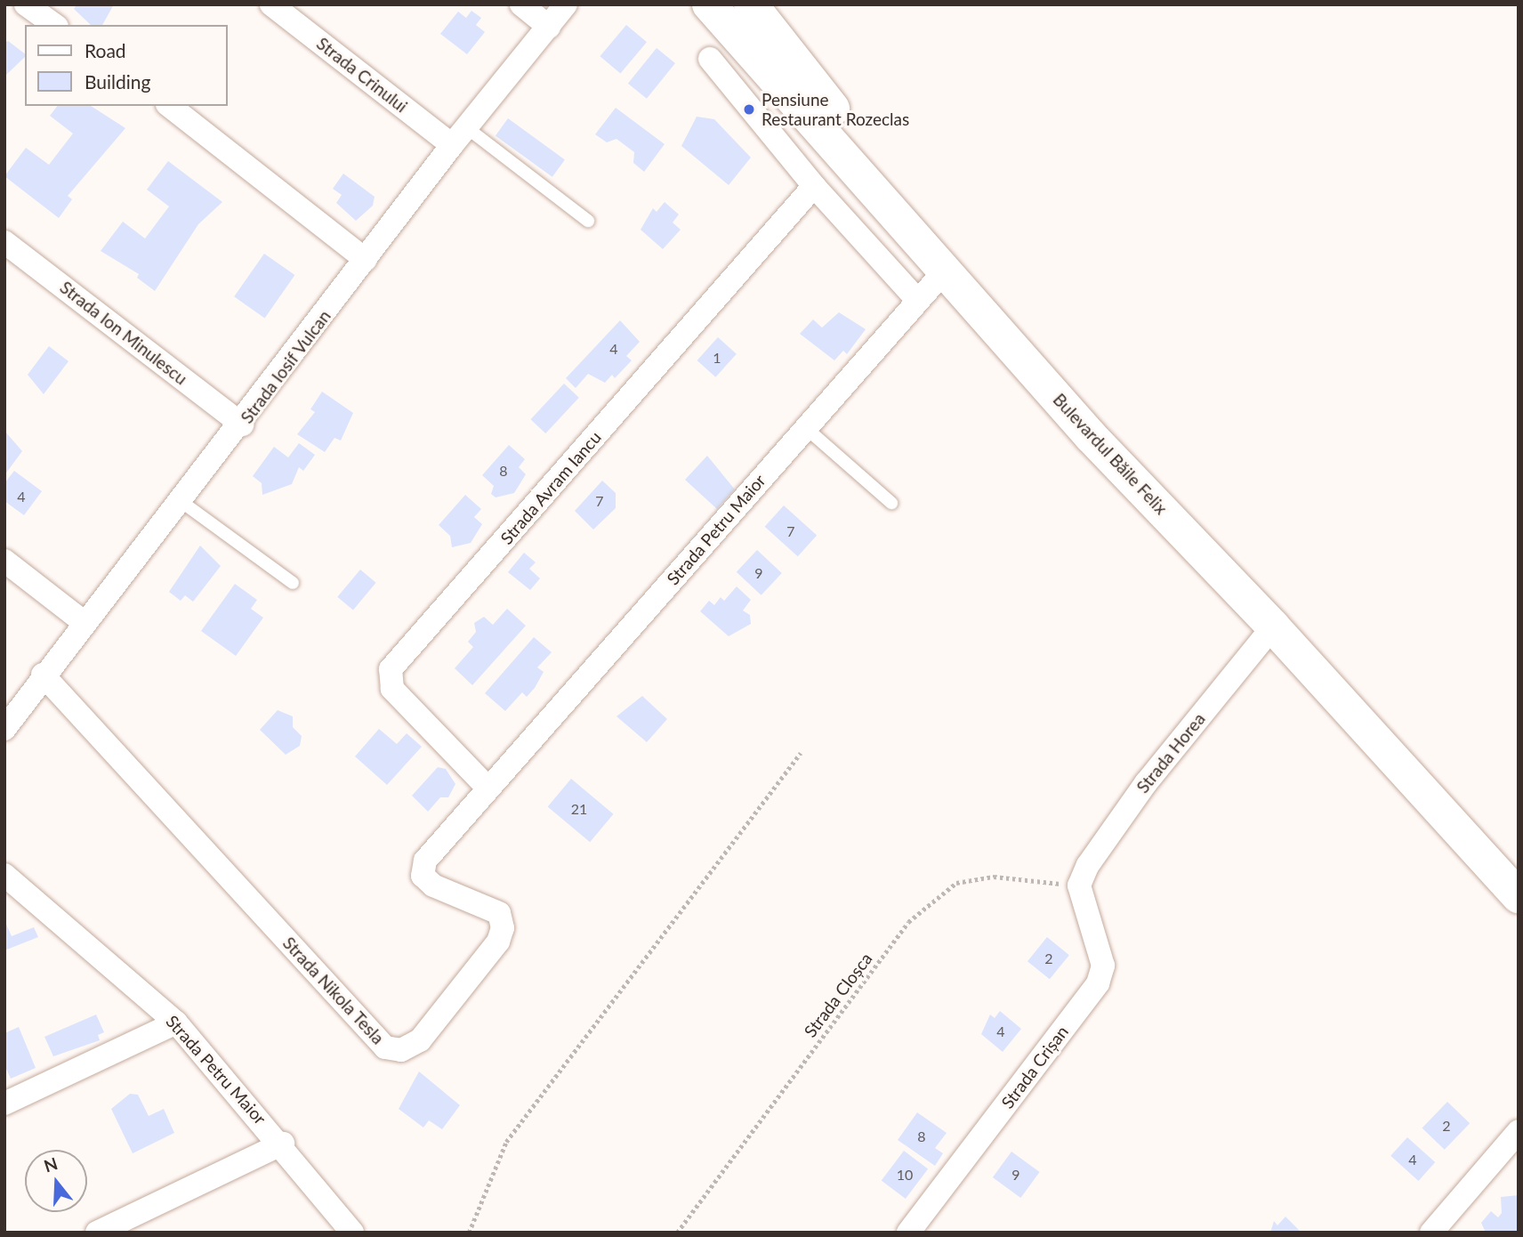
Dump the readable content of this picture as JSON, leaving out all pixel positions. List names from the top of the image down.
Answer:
{
  "streets": {
    "main road": ["Bulevardul Băile Felix"],
    "street": [
      "Strada Crinului",
      "Strada Ion Minulescu",
      "Strada Iosif Vulcan",
      "Strada Avram Iancu",
      "Strada Petru Maior",
      "Strada Horea",
      "Strada Nikola Tesla",
      "Strada Crișan"
    ],
    "path": ["Strada Cloșca"]
  },
  "crossings": [
    ["Strada Crinului", "Strada Iosif Vulcan"],
    ["Strada Ion Minulescu", "Strada Iosif Vulcan"],
    ["Strada Iosif Vulcan", "Strada Nikola Tesla"],
    ["Bulevardul Băile Felix", "Strada Petru Maior"],
    ["Bulevardul Băile Felix", "Strada Horea"],
    ["Strada Avram Iancu", "Strada Petru Maior"],
    ["Strada Avram Iancu", "Strada Nikola Tesla"],
    ["Strada Petru Maior", "Strada Nikola Tesla"],
    ["Strada Horea", "Strada Cloșca"],
    ["Strada Horea", "Strada Crișan"],
    ["Strada Cloșca", "Strada Crișan"]
  ],
  "places": ["Pensiune Restaurant Rozeclas"],
  "house_numbers": [
    "4",
    "1",
    "8",
    "4",
    "7",
    "7",
    "9",
    "21",
    "2",
    "4",
    "2",
    "8",
    "4",
    "10",
    "9"
  ],
  "legend": ["Road", "Building"],
  "north": "top"
}
